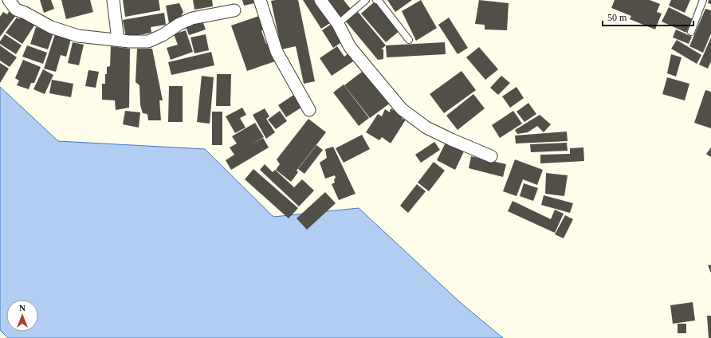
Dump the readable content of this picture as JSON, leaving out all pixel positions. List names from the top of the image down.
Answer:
{
  "scale_bar": "50 m",
  "north": "top"
}
